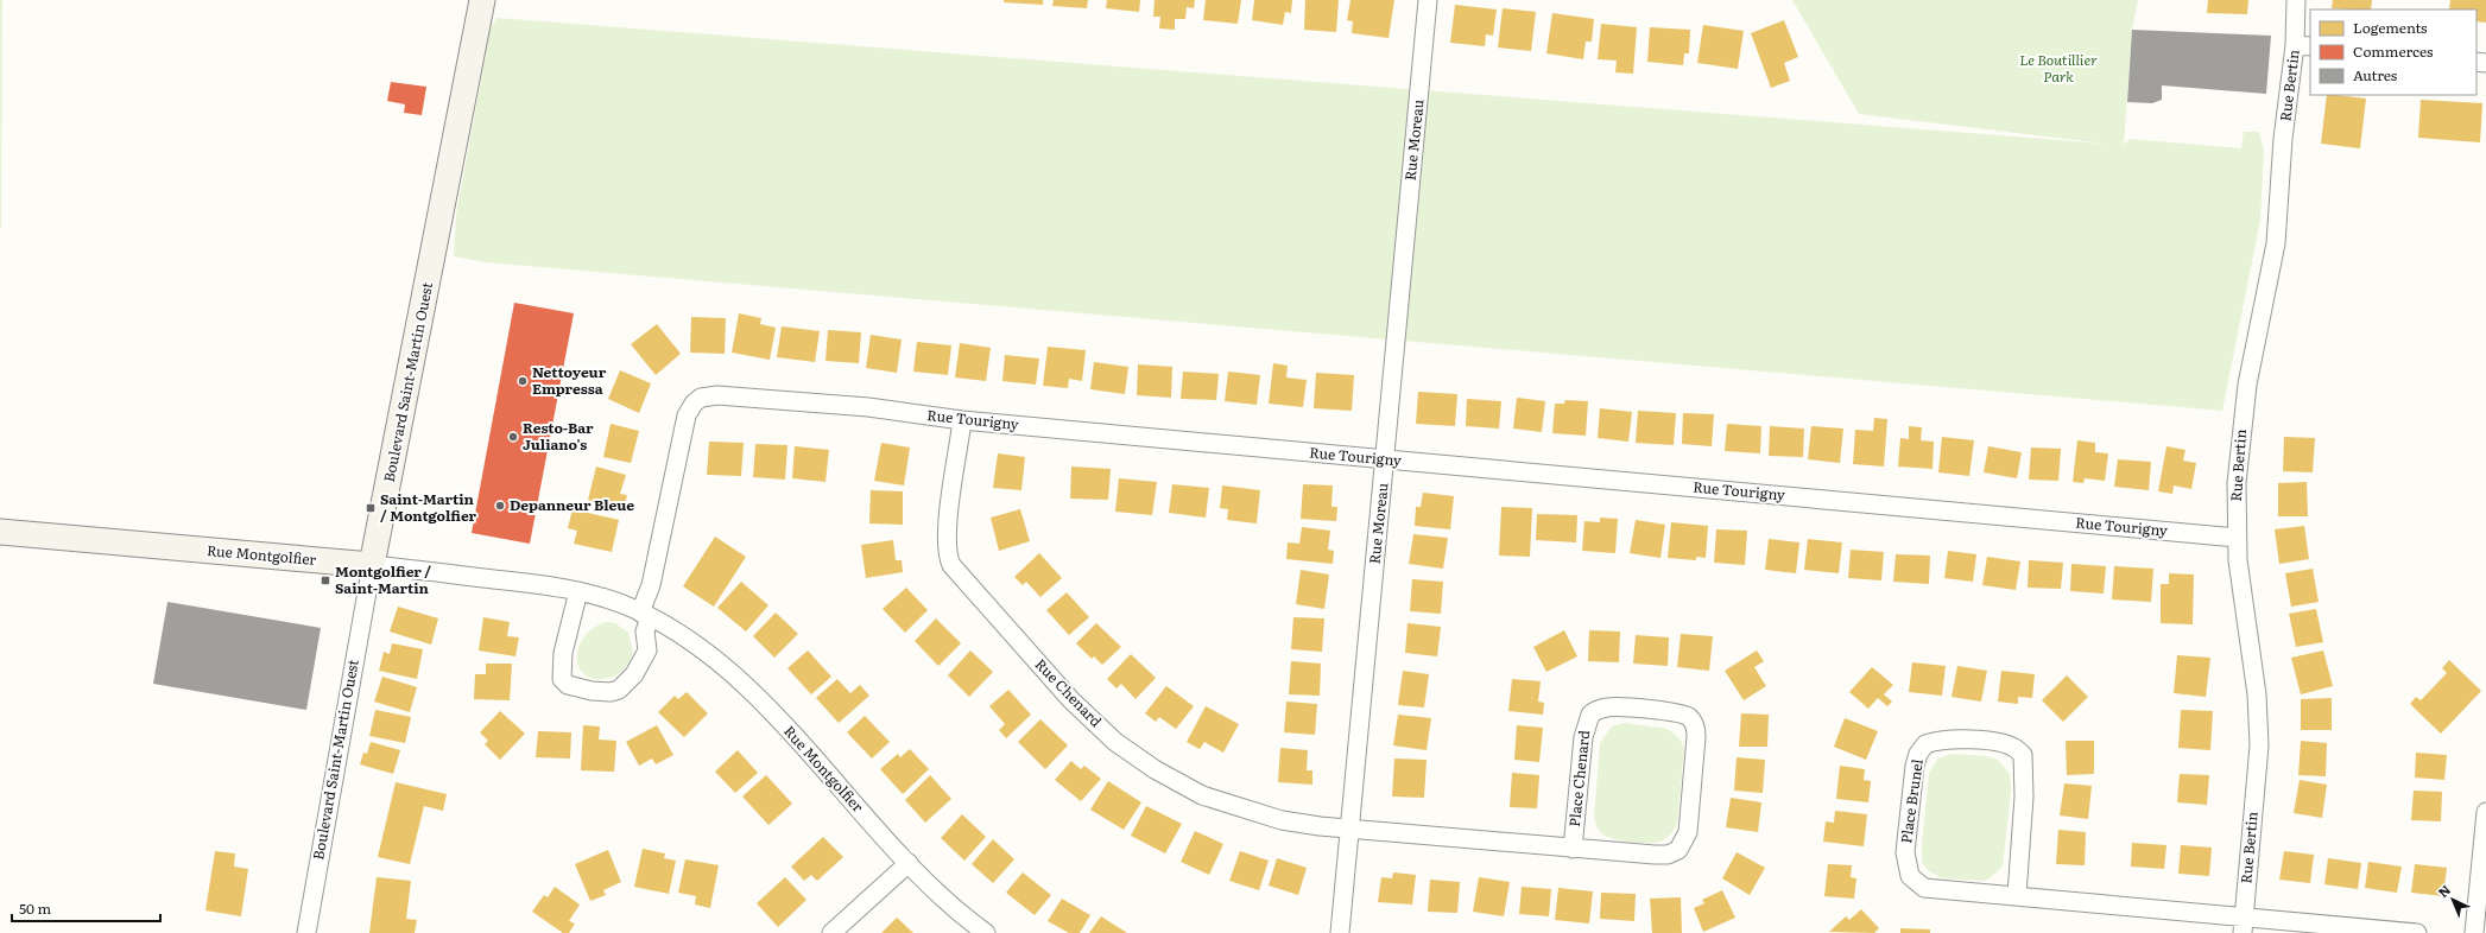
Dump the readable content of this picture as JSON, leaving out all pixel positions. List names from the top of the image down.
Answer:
{
  "streets": {
    "main road": ["Boulevard Saint-Martin Ouest", "Rue Montgolfier"],
    "street": [
      "Rue Bertin",
      "Rue Moreau",
      "Rue Tourigny",
      "Rue Chenard",
      "Place Chenard",
      "Place Brunel"
    ]
  },
  "crossings": [
    ["Rue Bertin", "Rue Tourigny"],
    ["Rue Bertin", "Place Brunel"],
    ["Rue Moreau", "Rue Tourigny"],
    ["Rue Moreau", "Rue Chenard"],
    ["Rue Moreau", "Place Chenard"],
    ["Boulevard Saint-Martin Ouest", "Rue Montgolfier"],
    ["Rue Tourigny", "Rue Montgolfier"],
    ["Rue Tourigny", "Rue Chenard"],
    ["Rue Chenard", "Place Chenard"]
  ],
  "parks": ["Le Boutillier Park"],
  "places": {
    "other": ["Nettoyeur Empressa", "Resto-Bar Juliano's", "Depanneur Bleue"],
    "transit": ["Saint-Martin / Montgolfier", "Montgolfier / Saint-Martin"]
  },
  "legend": ["Logements", "Commerces", "Autres"],
  "scale_bar": "50 m",
  "north": "top left"
}
